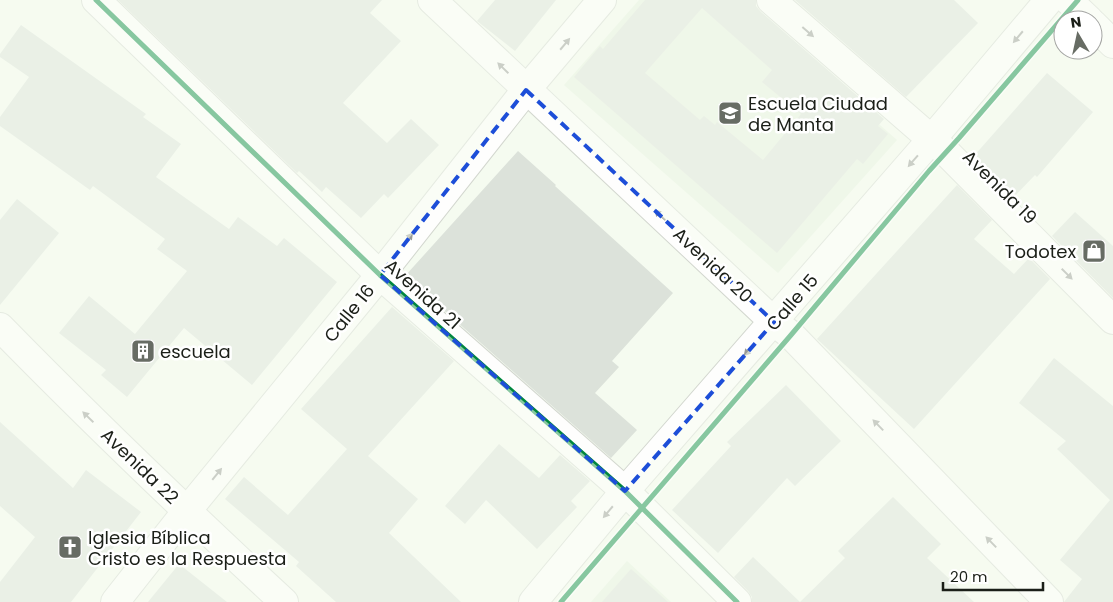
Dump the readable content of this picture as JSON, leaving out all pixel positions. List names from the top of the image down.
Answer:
{
  "streets": {
    "street": [
      "Avenida 19",
      "Avenida 20",
      "Avenida 21",
      "Calle 15",
      "Calle 16",
      "Avenida 22"
    ]
  },
  "crossings": [
    ["Avenida 19", "Calle 15"],
    ["Avenida 20", "Calle 15"],
    ["Avenida 20", "Calle 16"],
    ["Avenida 21", "Calle 15"],
    ["Avenida 21", "Calle 16"],
    ["Calle 16", "Avenida 22"]
  ],
  "one_way": [
    "Avenida 19",
    "Avenida 20",
    "Calle 15",
    "Calle 16",
    "Avenida 22"
  ],
  "places": {
    "school or university": ["Escuela Ciudad de Manta"],
    "shop": ["Todotex"],
    "building": ["escuela"],
    "church": ["Iglesia Bíblica Cristo es la Respuesta"]
  },
  "scale_bar": "20 m",
  "north": "top"
}
